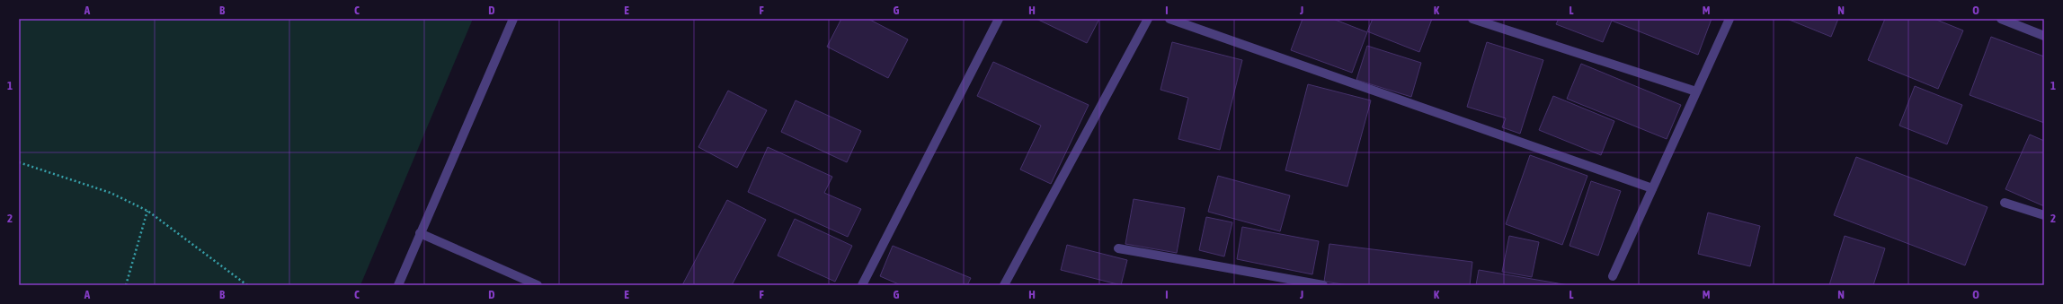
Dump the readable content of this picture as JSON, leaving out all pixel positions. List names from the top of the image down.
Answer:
{
  "grid": {
    "columns": [
      "A",
      "B",
      "C",
      "D",
      "E",
      "F",
      "G",
      "H",
      "I",
      "J",
      "K",
      "L",
      "M",
      "N",
      "O"
    ],
    "rows": ["1", "2"]
  }
}
